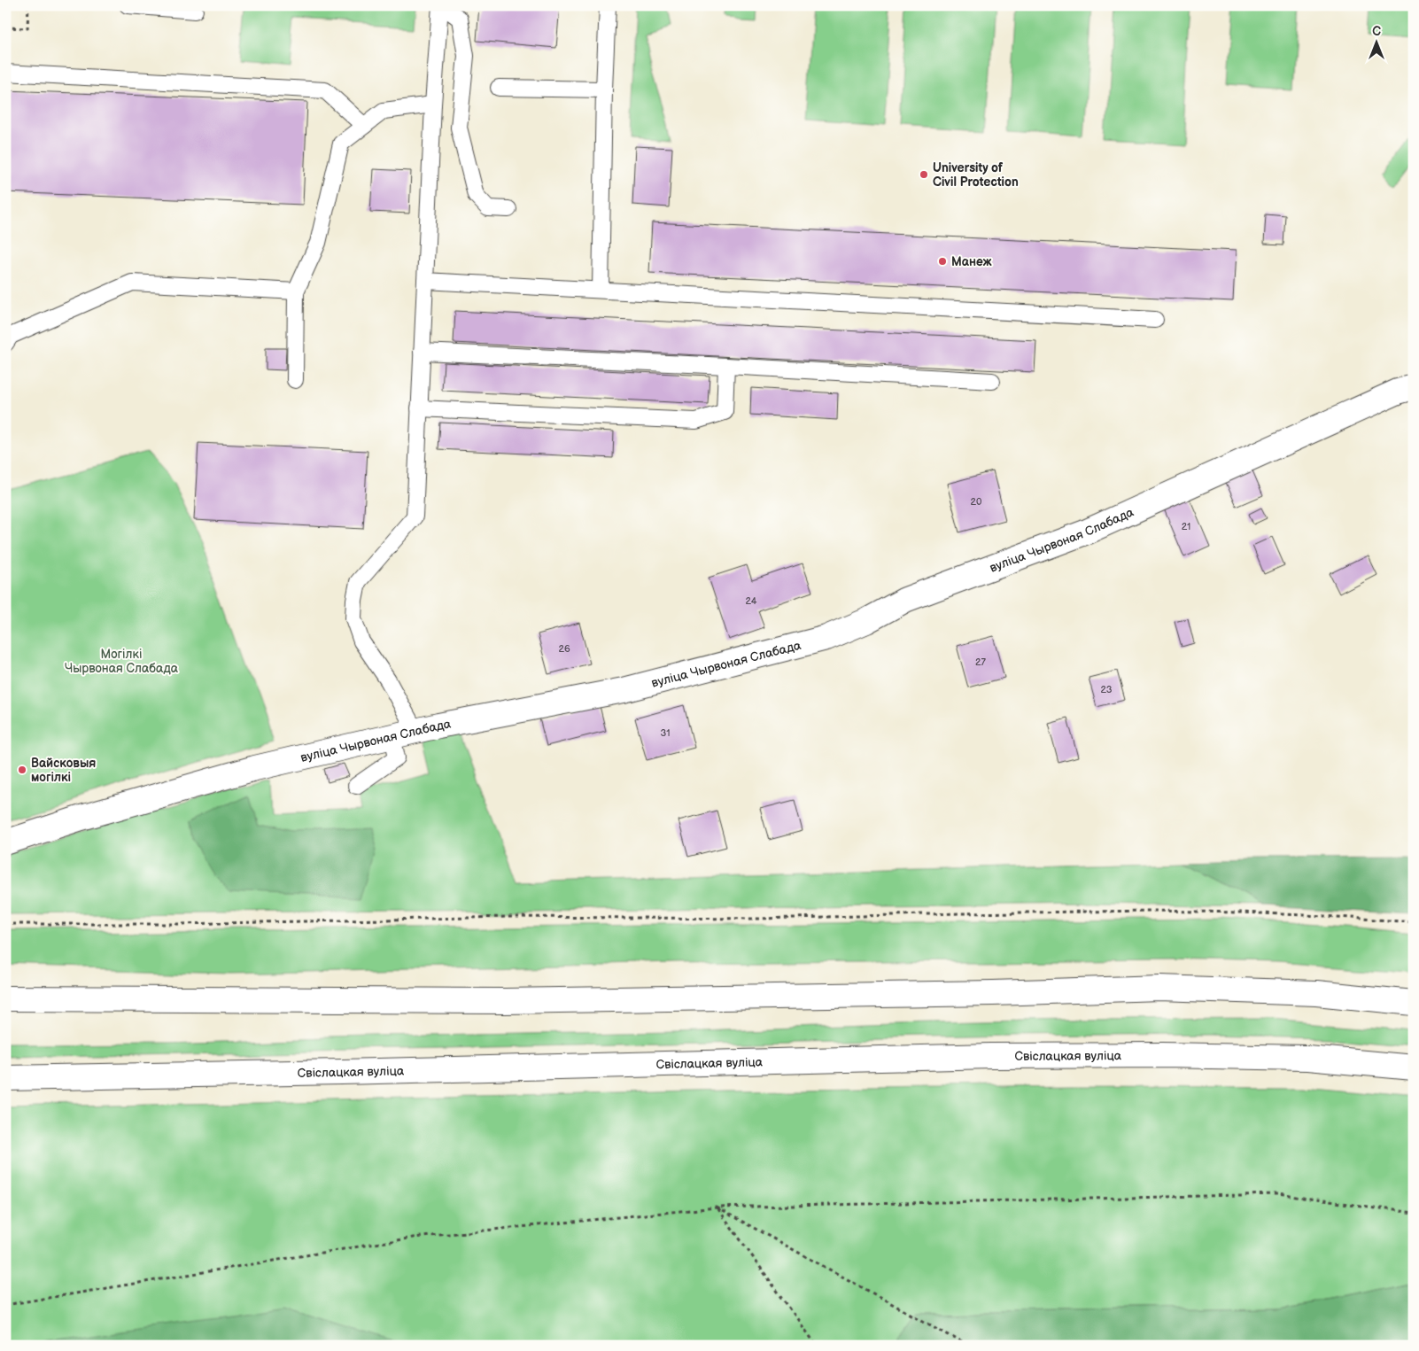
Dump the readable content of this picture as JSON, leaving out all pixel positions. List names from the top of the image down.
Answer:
{
  "streets": {
    "main road": ["вуліца Чырвоная Слабада", "Свіслацкая вуліца"]
  },
  "parks": ["Могілкі Чырвоная Слабада"],
  "places": ["University of Civil Protection", "Манеж", "Вайсковыя могілкі"],
  "house_numbers": [
    "20",
    "21",
    "24",
    "26",
    "27",
    "23",
    "31"
  ],
  "north": "top"
}
